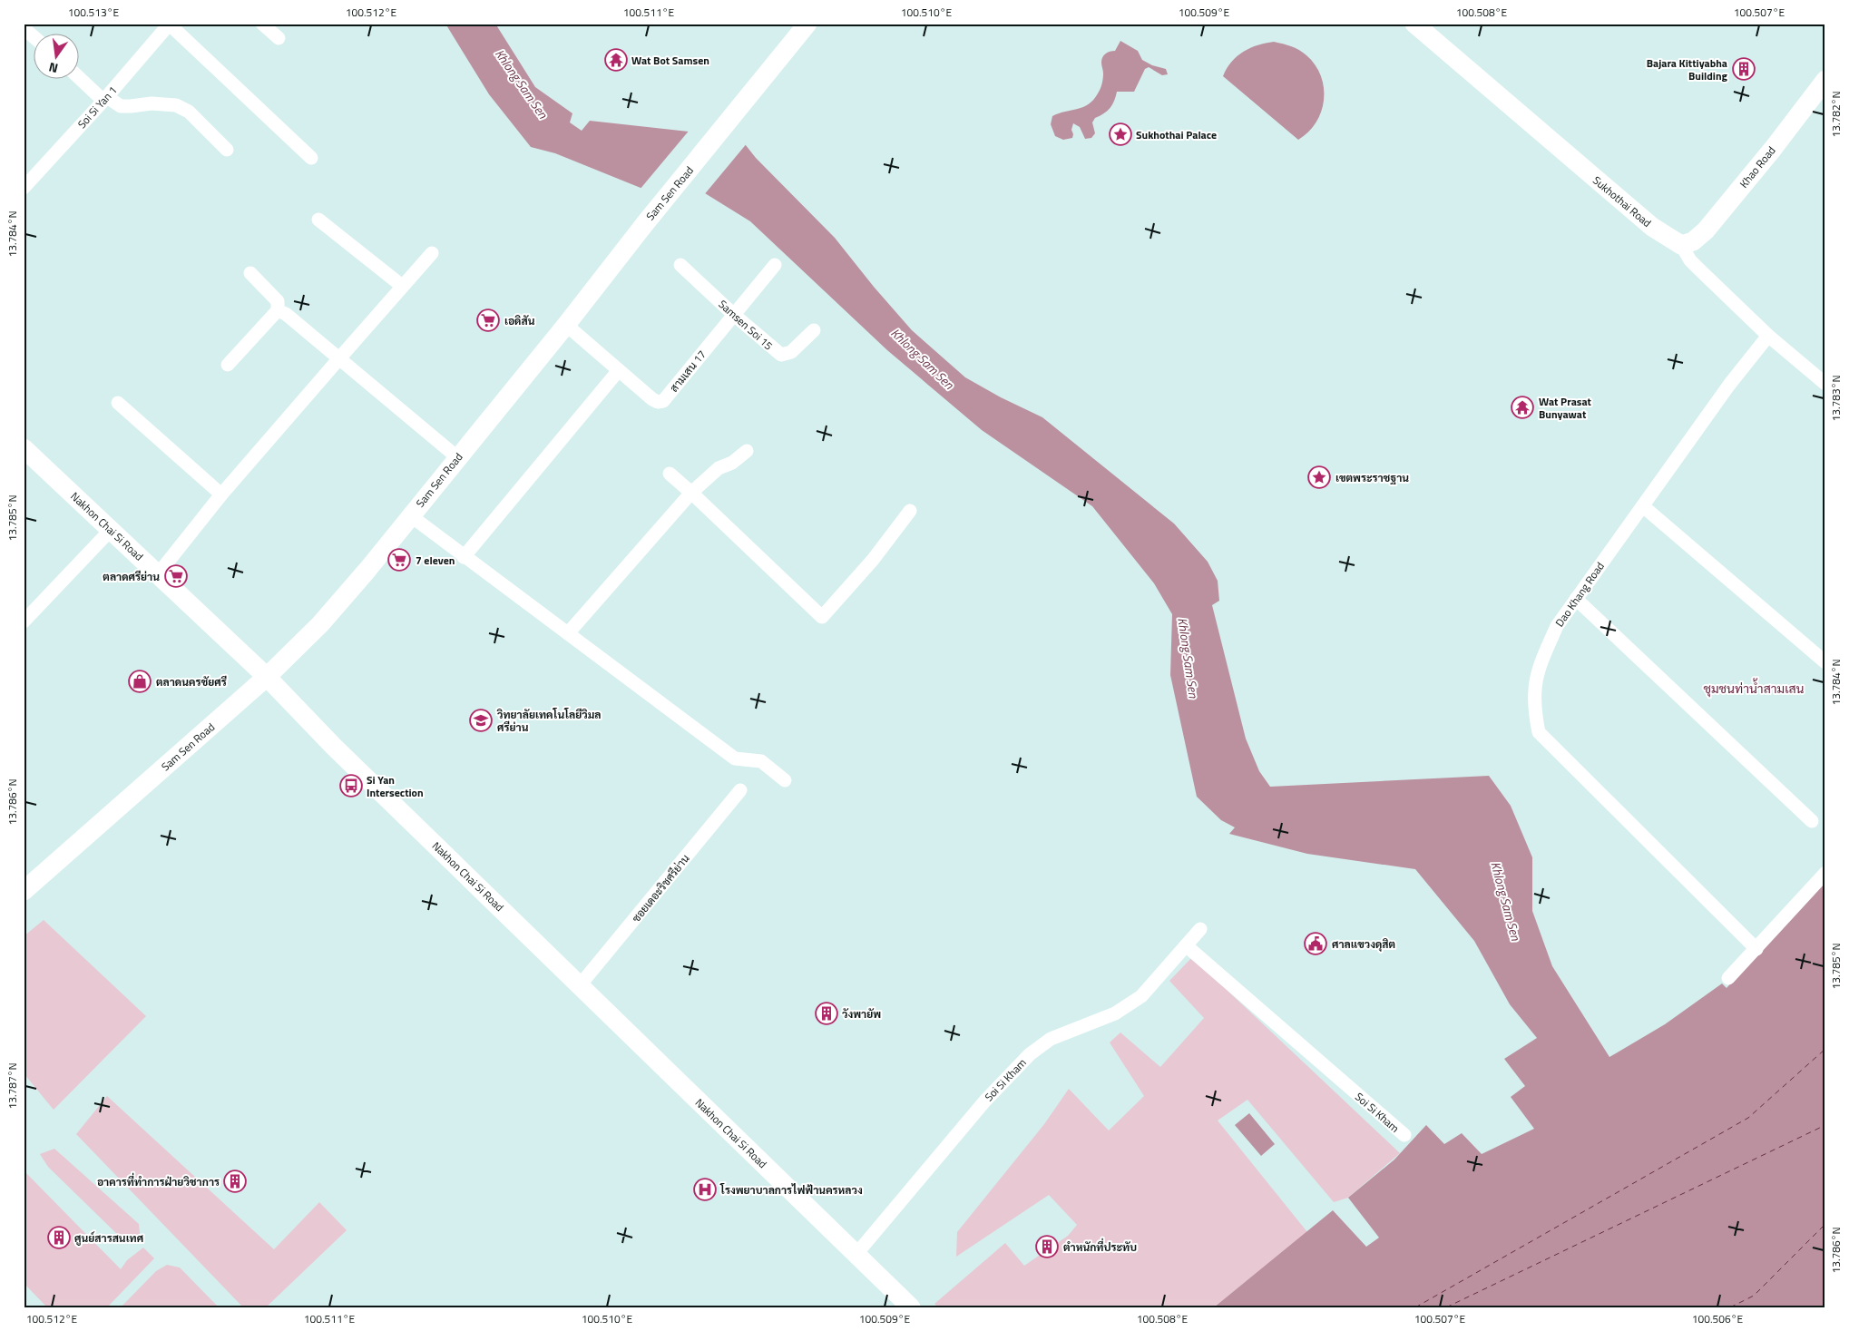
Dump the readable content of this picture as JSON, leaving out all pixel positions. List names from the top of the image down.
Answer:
{
  "streets": {
    "main road": [
      "Khao Road",
      "Sam Sen Road",
      "Sukhothai Road",
      "Nakhon Chai Si Road"
    ],
    "street": [
      "Soi Si Yan 1",
      "Samsen Soi 15",
      "สามเสน 17",
      "Dao Khang Road",
      "ซอยเดอะริชศรีย่าน",
      "Soi Si Kham"
    ]
  },
  "crossings": [
    ["Khao Road", "Sukhothai Road"],
    ["Sam Sen Road", "สามเสน 17"],
    ["Sam Sen Road", "Nakhon Chai Si Road"],
    ["Sukhothai Road", "Dao Khang Road"],
    ["Samsen Soi 15", "สามเสน 17"],
    ["Nakhon Chai Si Road", "ซอยเดอะริชศรีย่าน"],
    ["Nakhon Chai Si Road", "Soi Si Kham"]
  ],
  "districts": ["ชุมชนท่าน้ำสามเสน"],
  "water": ["Khlong Sam Sen"],
  "places": {
    "temple": ["Wat Bot Samsen", "Wat Prasat Bunyawat"],
    "building": [
      "Bajara Kittiyabha Building",
      "วังพายัพ",
      "อาคารที่ทำการฝ่ายวิชาการ",
      "ศูนย์สารสนเทศ",
      "ตำหนักที่ประทับ"
    ],
    "place": ["Sukhothai Palace", "เขตพระราชฐาน"],
    "supermarket": ["เอดิสัน", "7 eleven", "ตลาดศรีย่าน"],
    "shop": ["ตลาดนครชัยศรี"],
    "school or university": ["วิทยาลัยเทคโนโลยีวิมล ศรีย่าน"],
    "bus stop": ["Si Yan Intersection"],
    "public building": ["ศาลแขวงดุสิต"],
    "hospital": ["โรงพยาบาลการไฟฟ้านครหลวง"]
  },
  "north": "bottom",
  "coordinates": [
    "100.513°E",
    "100.512°E",
    "100.511°E",
    "100.510°E",
    "100.509°E",
    "100.508°E",
    "100.507°E",
    "13.782°N",
    "13.784°N",
    "13.783°N",
    "13.785°N",
    "13.786°N",
    "13.787°N",
    "100.506°E"
  ]
}
